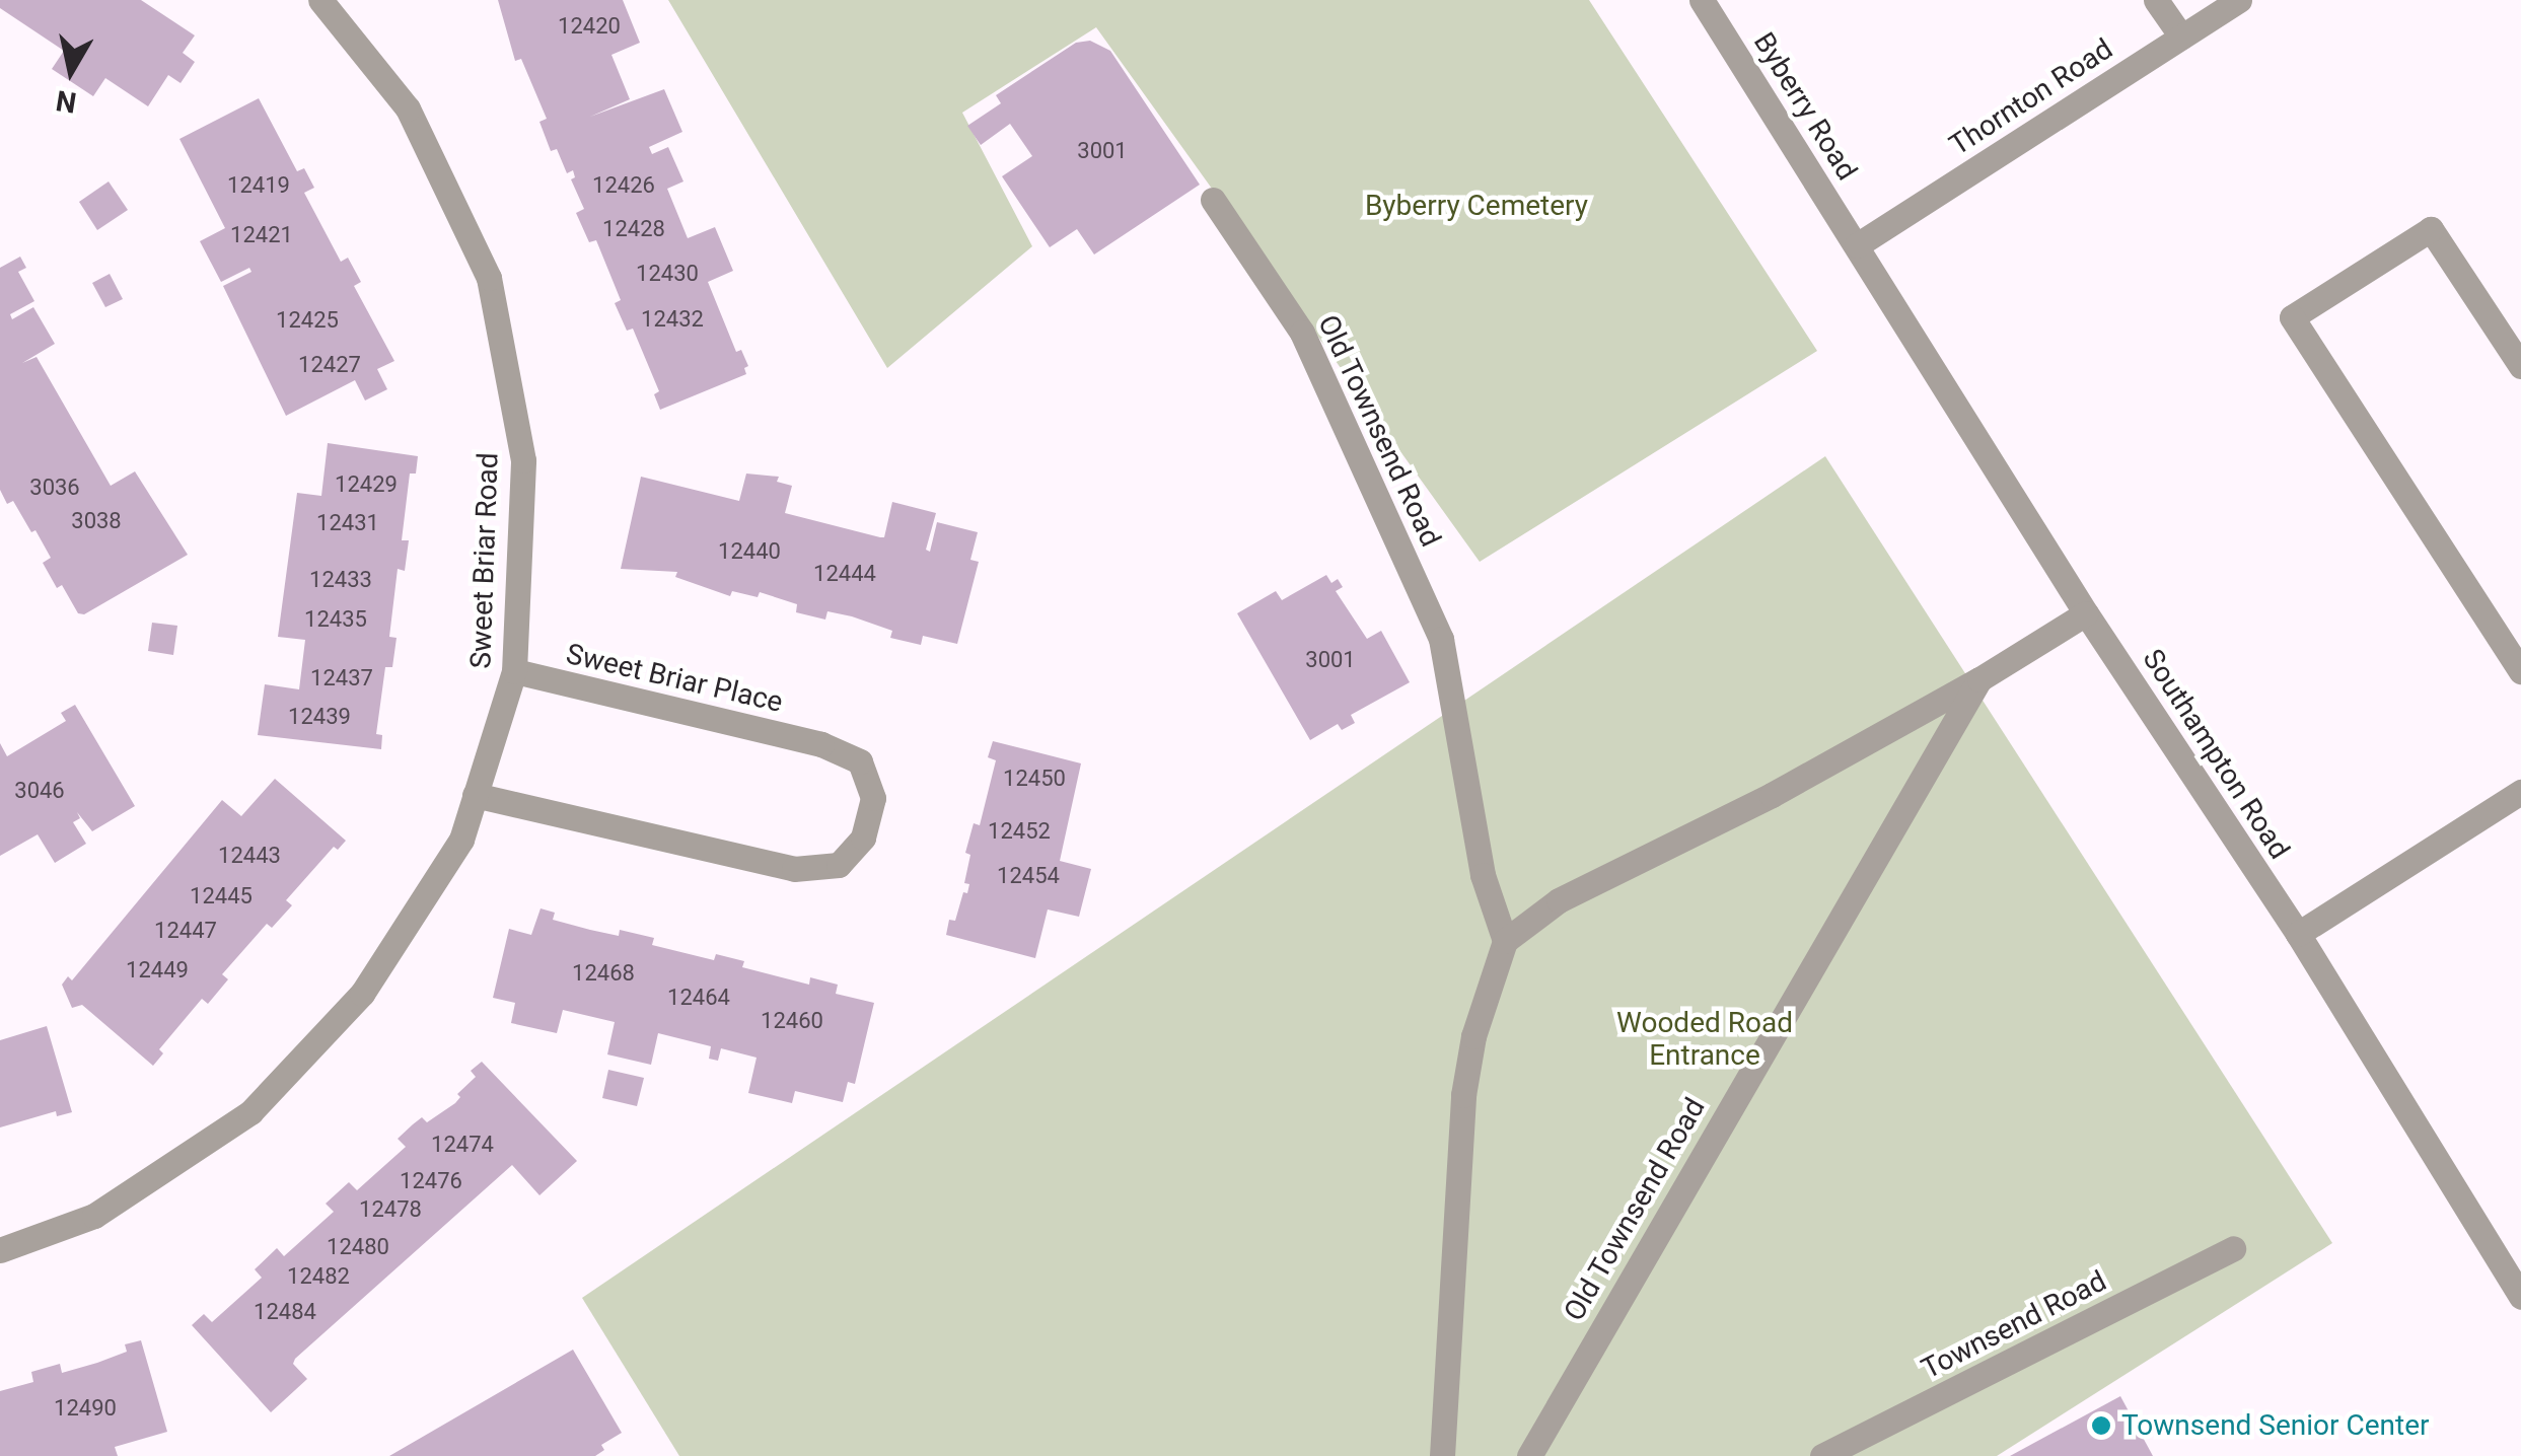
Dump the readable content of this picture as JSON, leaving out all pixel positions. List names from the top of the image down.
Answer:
{
  "streets": {
    "street": [
      "Thornton Road",
      "Byberry Road",
      "Old Townsend Road",
      "Sweet Briar Road",
      "Sweet Briar Place",
      "Southampton Road",
      "Townsend Road"
    ]
  },
  "crossings": [
    ["Thornton Road", "Byberry Road"],
    ["Thornton Road", "Southampton Road"],
    ["Byberry Road", "Southampton Road"],
    ["Old Townsend Road", "Southampton Road"],
    ["Sweet Briar Road", "Sweet Briar Place"]
  ],
  "parks": ["Byberry Cemetery", "Wooded Road Entrance"],
  "places": ["Townsend Senior Center"],
  "house_numbers": [
    "12420",
    "3001",
    "12419",
    "12426",
    "12428",
    "12421",
    "12430",
    "12432",
    "12425",
    "12427",
    "12429",
    "3036",
    "3038",
    "12431",
    "12440",
    "12444",
    "12433",
    "12435",
    "3001",
    "12437",
    "12439",
    "12450",
    "3046",
    "12452",
    "12443",
    "12454",
    "12445",
    "12447",
    "12449",
    "12468",
    "12464",
    "12460",
    "12474",
    "12476",
    "12478",
    "12480",
    "12482",
    "12484",
    "12490"
  ],
  "north": "bottom"
}
